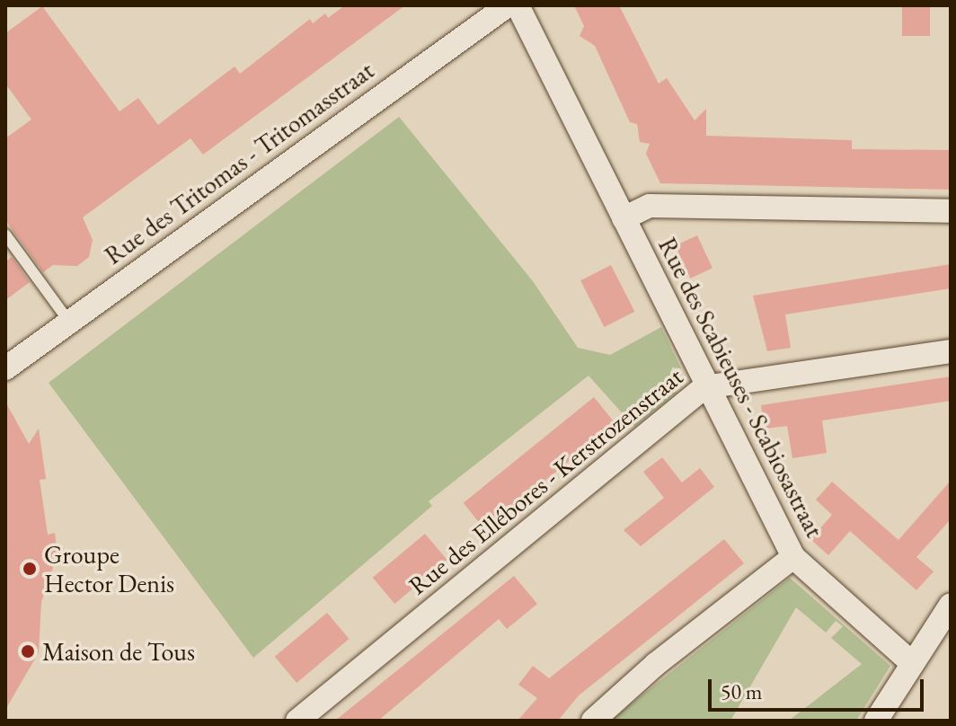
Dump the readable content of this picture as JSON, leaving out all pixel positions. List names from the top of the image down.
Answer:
{
  "streets": {
    "street": ["Rue des Tritomas - Tritomasstraat", "Rue des Scabieuses - Scabiosastraat", "Rue des Ellébores - Kerstrozenstraat"]
  },
  "crossings": [
    ["Rue des Scabieuses - Scabiosastraat", "Rue des Ellébores - Kerstrozenstraat"]
  ],
  "places": ["Groupe Hector Denis", "Maison de Tous"],
  "scale_bar": "50 m"
}
